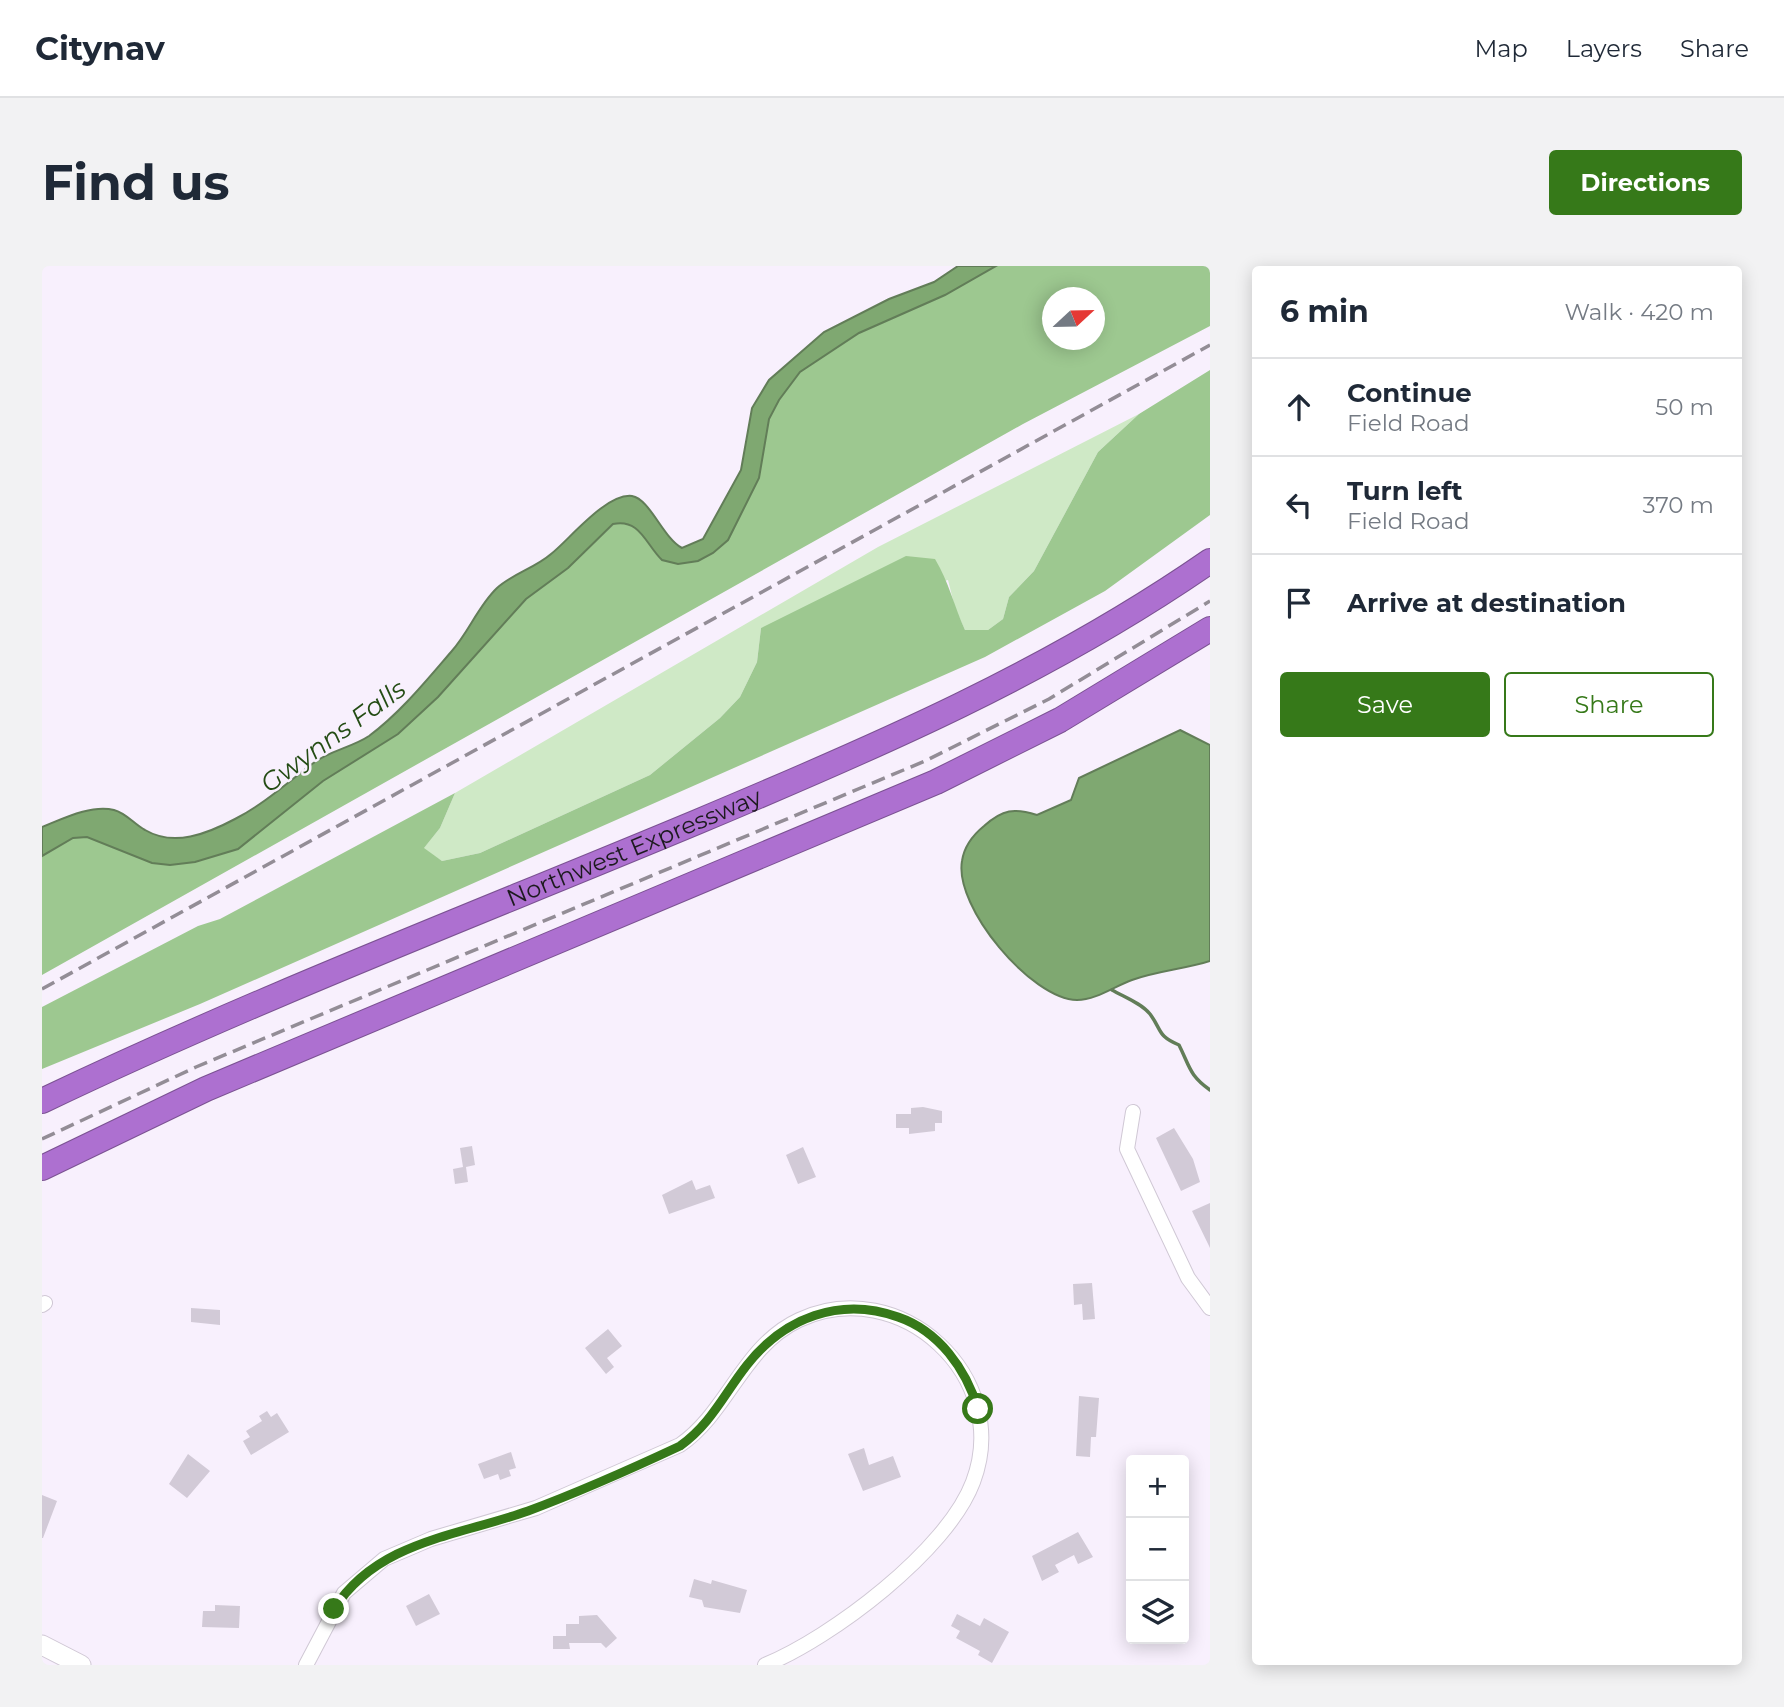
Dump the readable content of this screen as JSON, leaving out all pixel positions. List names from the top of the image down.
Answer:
{
  "streets": {
    "highway": ["Northwest Expressway"]
  },
  "water": ["Gwynns Falls"],
  "north": "right",
  "page": {
    "header": "Citynav",
    "nav": ["Map", "Layers", "Share"],
    "buttons": [
      "Directions",
      ["Save", "Share"]
    ],
    "title": "Find us",
    "heading": ["6 min", "Walk · 420 m"],
    "list": [
      ["Continue", "Field Road", "50 m"],
      ["Turn left", "Field Road", "370 m"],
      "Arrive at destination"
    ],
    "map_buttons": ["+", "−"]
  }
}
